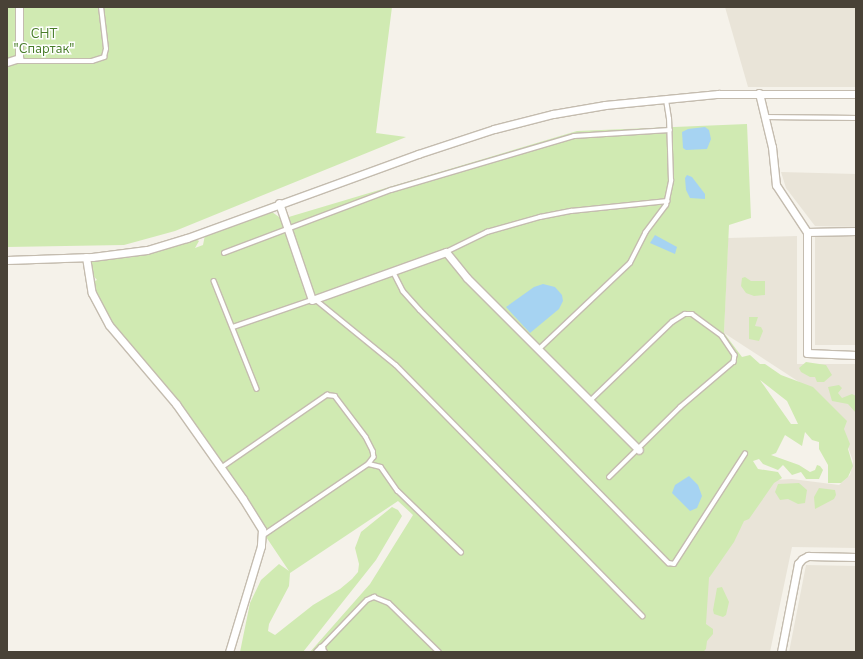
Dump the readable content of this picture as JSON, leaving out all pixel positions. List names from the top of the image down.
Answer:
{
  "parks": ["СНТ \"Спартак\""]
}
